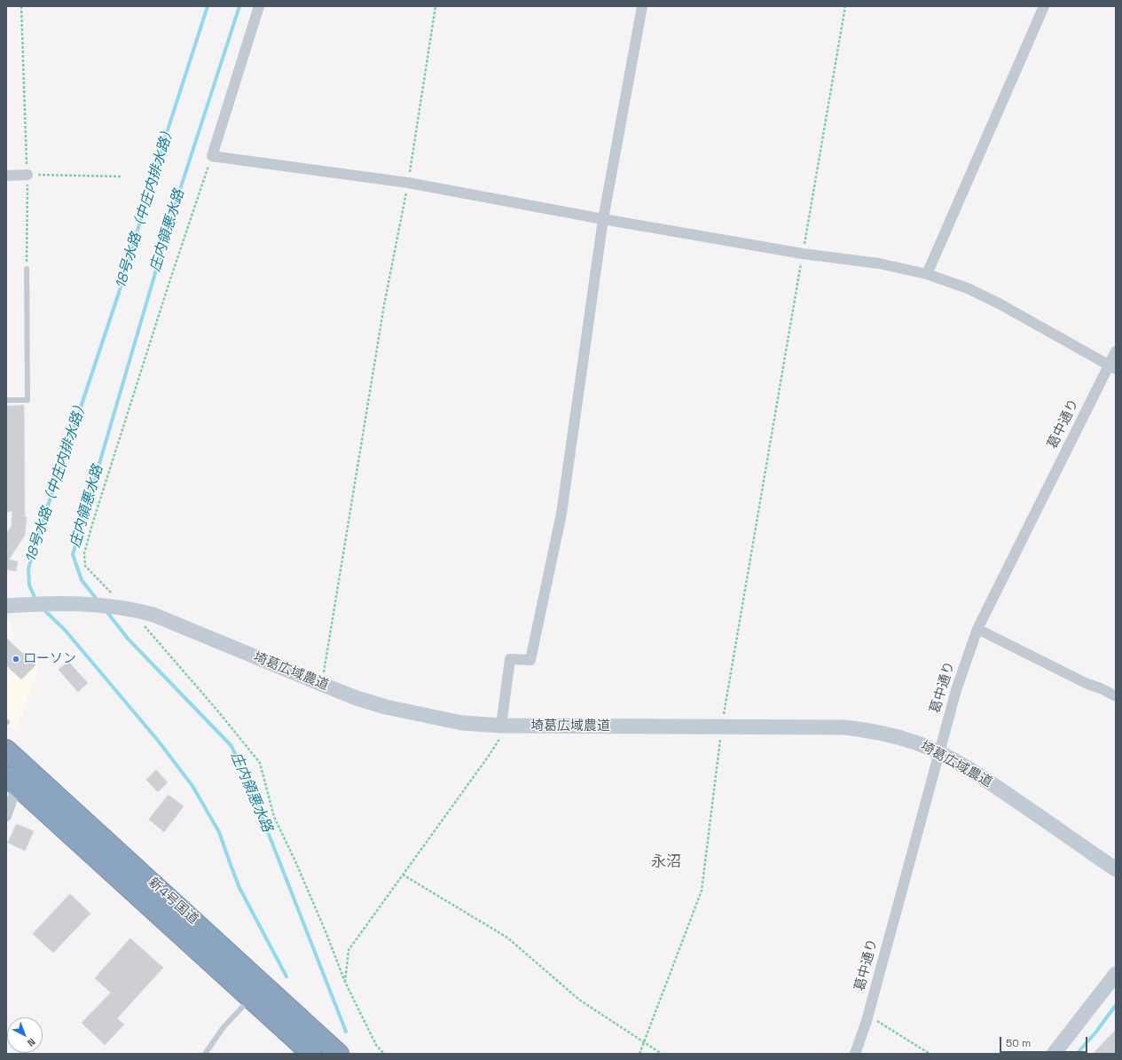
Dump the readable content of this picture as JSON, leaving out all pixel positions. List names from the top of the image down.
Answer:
{
  "streets": {
    "highway": ["新4号国道"],
    "street": ["葛中通り", "埼葛広域農道"]
  },
  "crossings": [
    ["葛中通り", "埼葛広域農道"]
  ],
  "districts": ["永沼"],
  "water": ["18号水路（中庄内排水路）", "庄内領悪水路"],
  "places": ["ローソン"],
  "scale_bar": "50 m",
  "north": "bottom right"
}
